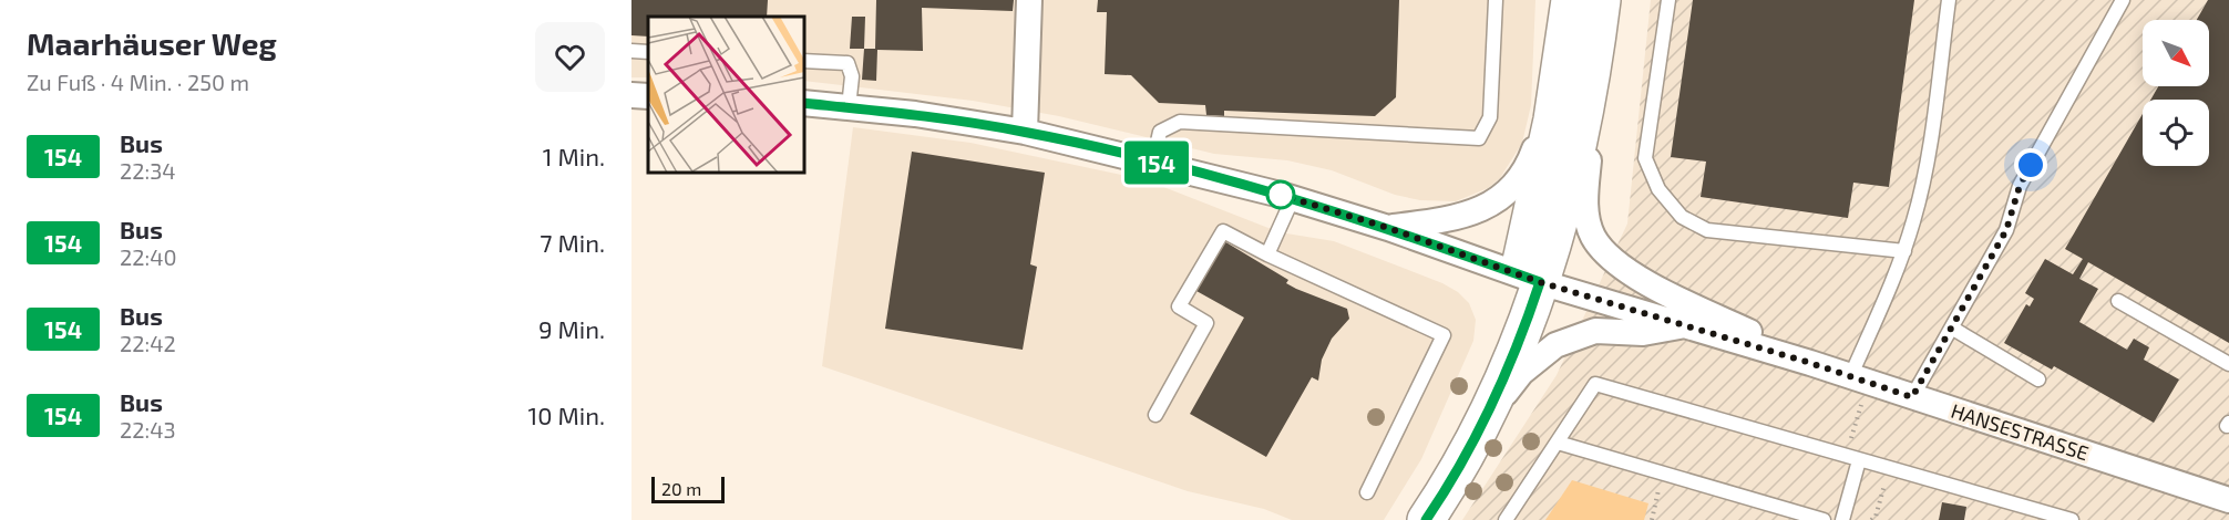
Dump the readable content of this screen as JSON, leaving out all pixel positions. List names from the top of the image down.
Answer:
{
  "streets": {
    "street": ["HANSESTRASSE"]
  },
  "lines": ["bus line 154"],
  "scale_bar": "20 m",
  "north": "bottom right",
  "page": {
    "heading": ["Maarhäuser Weg", "Zu Fuß · 4 Min. · 250 m"],
    "on_map": "154",
    "list": [
      {
        "mark": "154",
        "name": "Bus",
        "note": "22:34",
        "value": "1 Min."
      },
      {
        "mark": "154",
        "name": "Bus",
        "note": "22:40",
        "value": "7 Min."
      },
      {
        "mark": "154",
        "name": "Bus",
        "note": "22:42",
        "value": "9 Min."
      },
      {
        "mark": "154",
        "name": "Bus",
        "note": "22:43",
        "value": "10 Min."
      }
    ],
    "scale": "20 m"
  }
}
